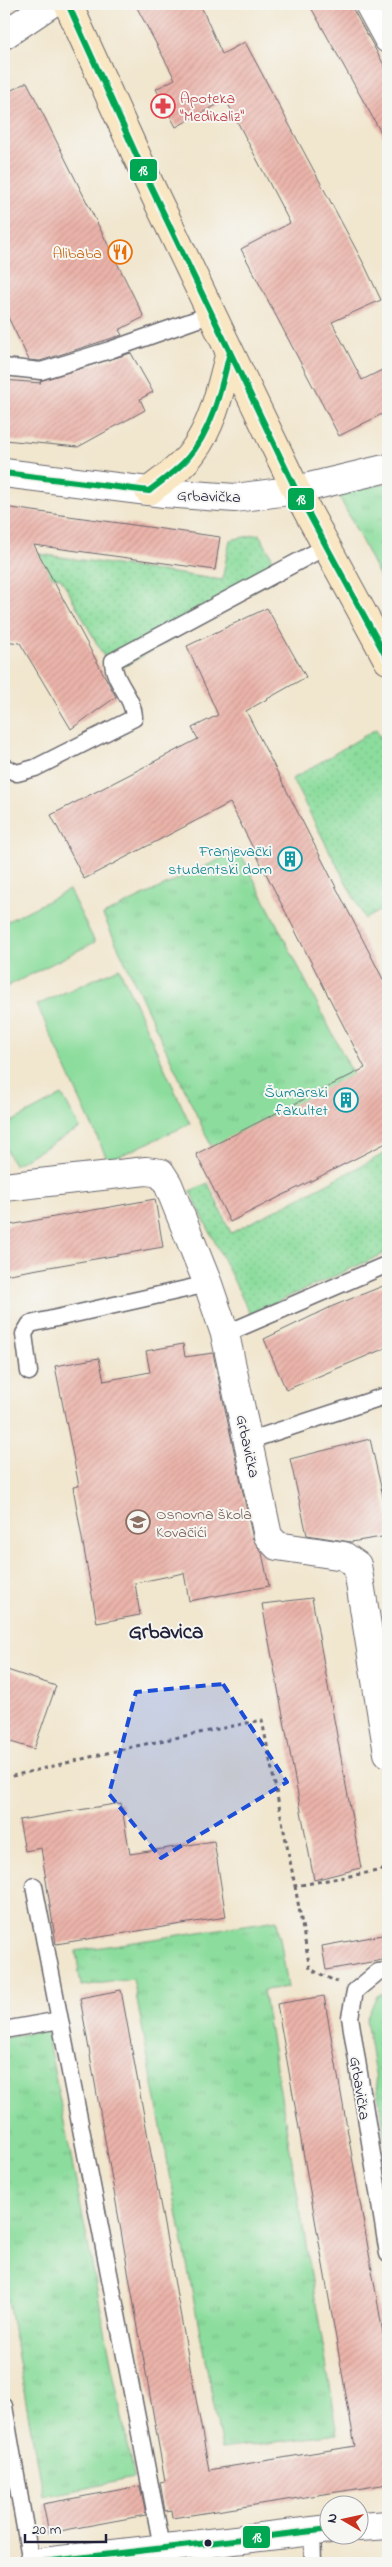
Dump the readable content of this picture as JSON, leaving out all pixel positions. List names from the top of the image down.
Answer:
{
  "streets": {
    "street": ["Grbavička"]
  },
  "districts": ["Grbavica"],
  "places": {
    "pharmacy": ["Apoteka \"Medikaliz\""],
    "restaurant": ["Alibaba"],
    "building": ["Franjevački studentski dom", "Šumarski fakultet"],
    "school or university": ["Osnovna škola Kovačići"]
  },
  "lines": ["transit line 18"],
  "scale_bar": "20 m",
  "north": "left"
}
